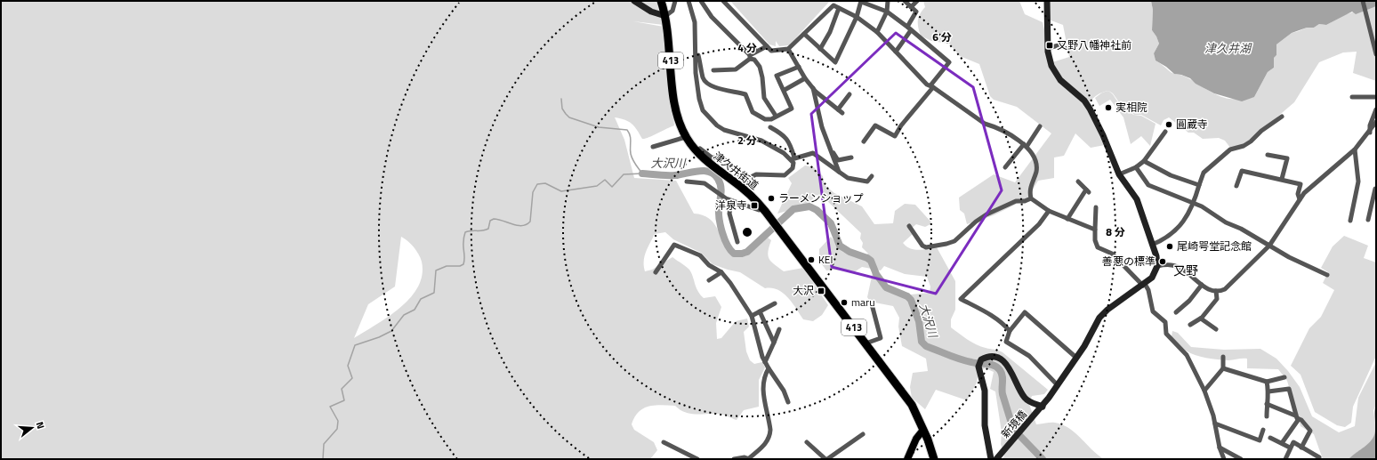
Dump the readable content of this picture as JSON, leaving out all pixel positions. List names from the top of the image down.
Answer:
{
  "streets": {
    "highway": ["413", "津久井街道"],
    "street": ["新境橋"]
  },
  "districts": ["又野"],
  "water": ["津久井湖", "大沢川"],
  "places": {
    "transit": ["又野八幡神社前", "洋泉寺", "大沢"],
    "other": [
      "実相院",
      "圓蔵寺",
      "ラーメンショップ",
      "尾崎咢堂記念館",
      "KEI",
      "善悪の標準",
      "maru"
    ]
  },
  "north": "right",
  "rings": [
    "6 分",
    "4 分",
    "2 分",
    "8 分"
  ]
}
